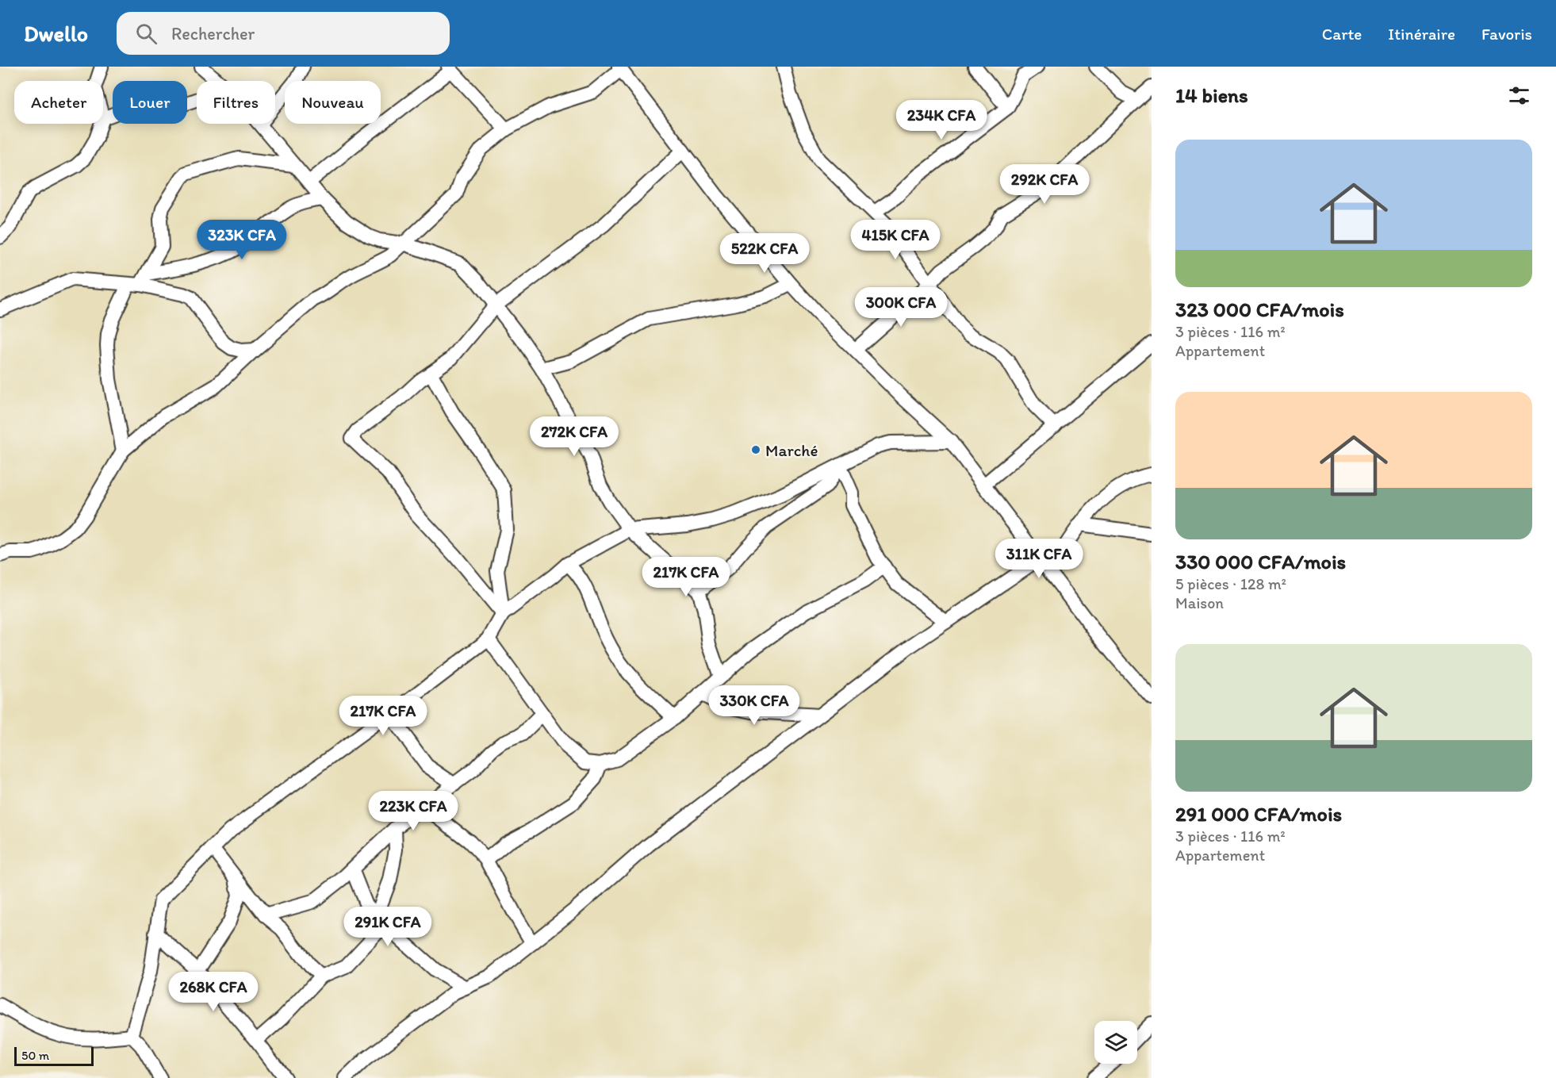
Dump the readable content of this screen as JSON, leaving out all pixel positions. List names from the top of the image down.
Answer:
{
  "places": ["Marché"],
  "scale_bar": "50 m",
  "page": {
    "header": "Dwello",
    "search": "Rechercher",
    "nav": ["Carte", "Itinéraire", "Favoris"],
    "heading": "14 biens",
    "chip": [
      "Acheter",
      "Louer",
      "Filtres",
      "Nouveau"
    ],
    "price": [
      "234K CFA",
      "292K CFA",
      "323K CFA",
      "415K CFA",
      "522K CFA",
      "300K CFA",
      "272K CFA",
      "311K CFA",
      "217K CFA",
      "330K CFA",
      "217K CFA",
      "223K CFA",
      "291K CFA",
      "268K CFA"
    ],
    "list": [
      {
        "name": "323 000 CFA/mois",
        "note": "3 pièces · 116 m² · Appartement"
      },
      {
        "name": "330 000 CFA/mois",
        "note": "5 pièces · 128 m² · Maison"
      },
      {
        "name": "291 000 CFA/mois",
        "note": "3 pièces · 116 m² · Appartement"
      }
    ],
    "scale": "50 m"
  }
}
